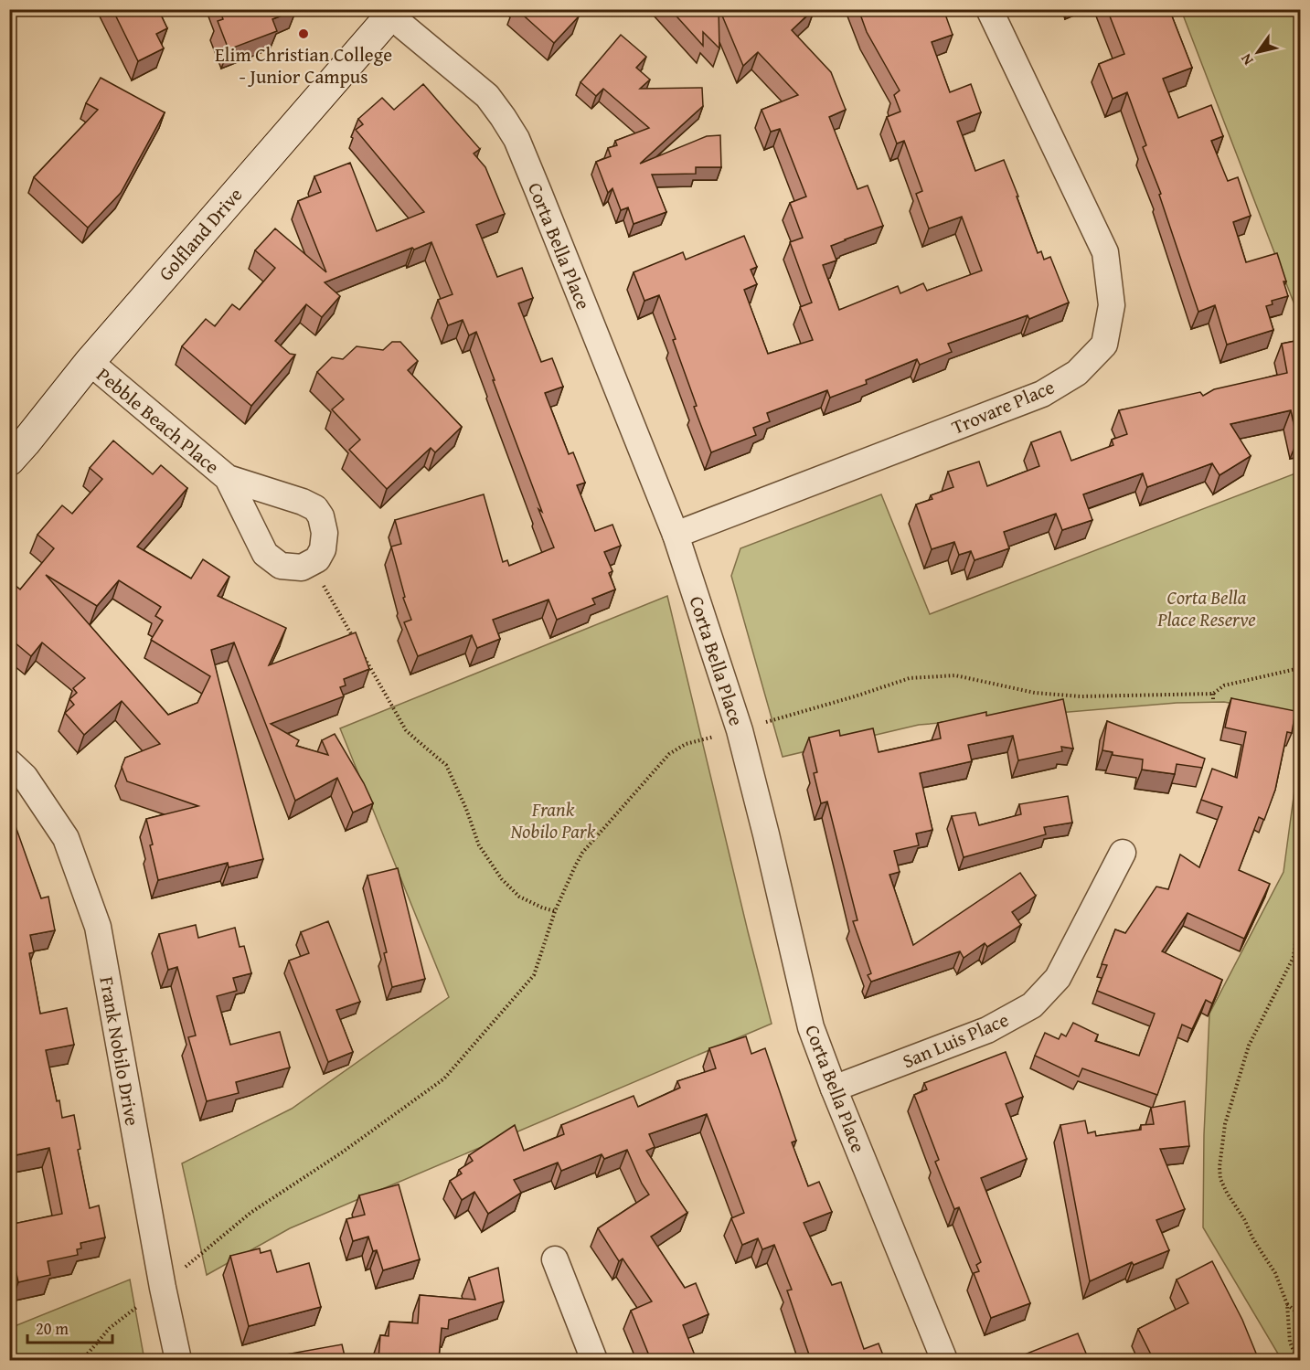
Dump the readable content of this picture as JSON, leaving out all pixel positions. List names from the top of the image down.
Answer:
{
  "streets": {
    "street": [
      "Golfland Drive",
      "Corta Bella Place",
      "Trovare Place",
      "Pebble Beach Place",
      "San Luis Place",
      "Frank Nobilo Drive"
    ]
  },
  "crossings": [
    ["Golfland Drive", "Corta Bella Place"],
    ["Golfland Drive", "Pebble Beach Place"],
    ["Corta Bella Place", "Trovare Place"],
    ["Corta Bella Place", "San Luis Place"]
  ],
  "parks": ["Corta Bella Place Reserve", "Frank Nobilo Park"],
  "places": ["Elim Christian College - Junior Campus"],
  "scale_bar": "20 m",
  "north": "bottom left"
}
